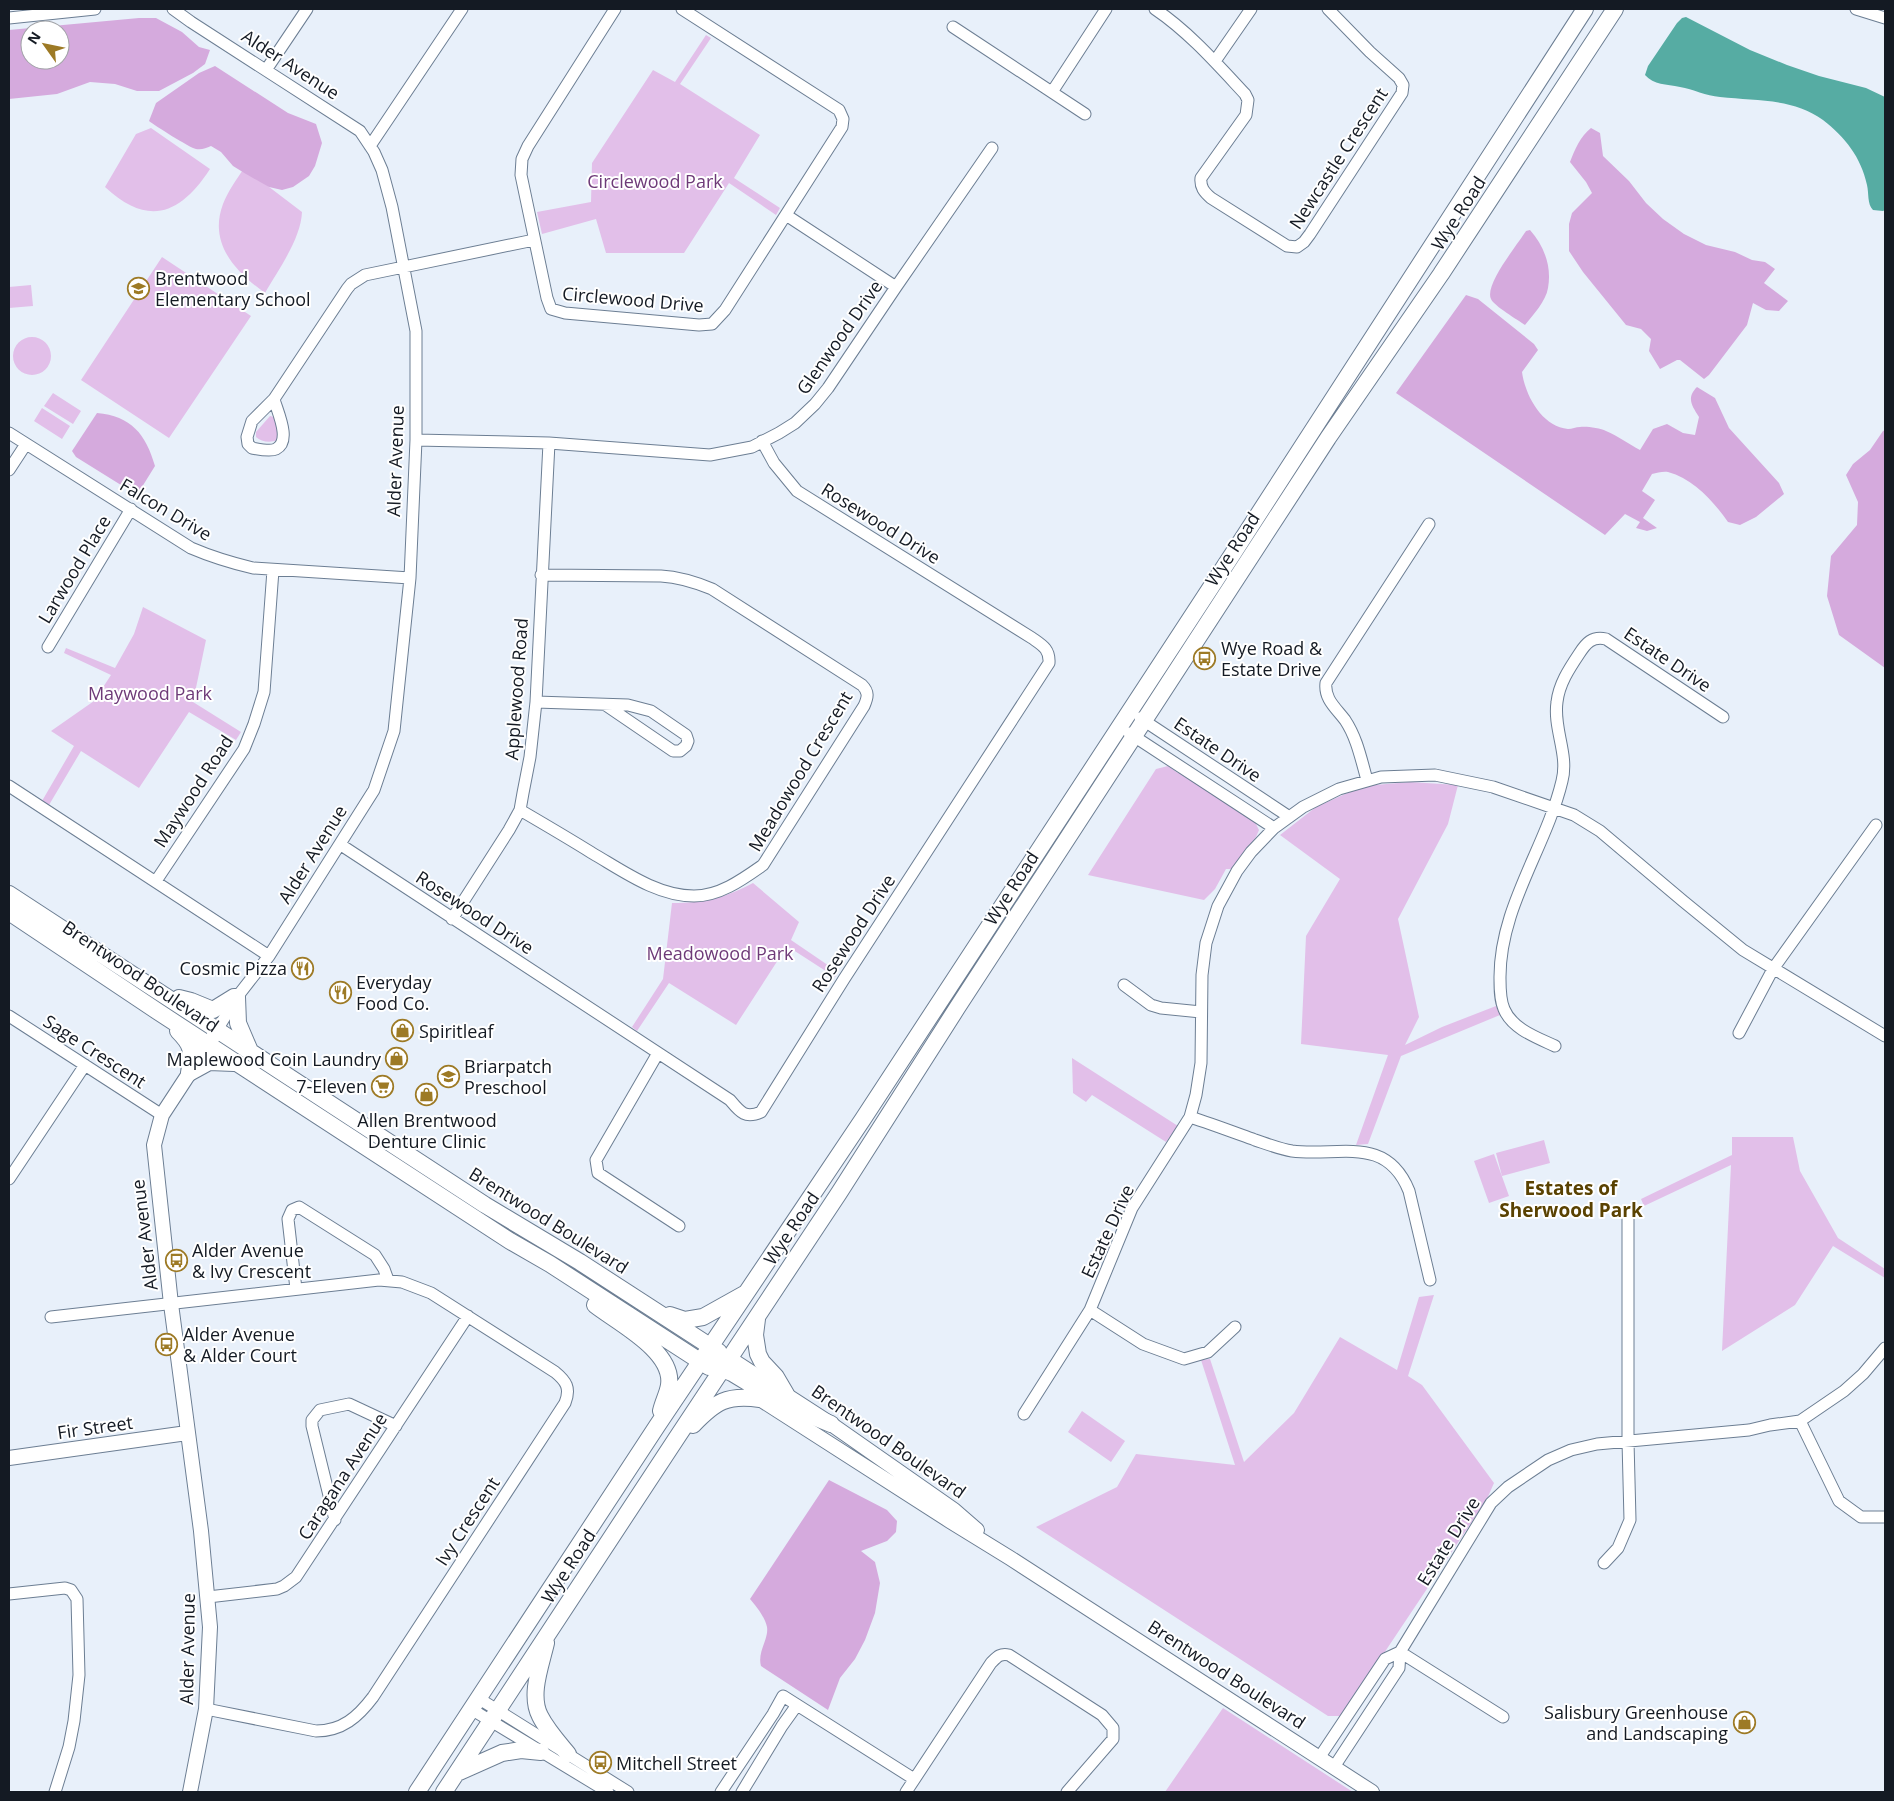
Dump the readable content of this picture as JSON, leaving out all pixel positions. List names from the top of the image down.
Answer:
{
  "streets": {
    "main road": ["Wye Road", "Brentwood Boulevard"],
    "street": [
      "Alder Avenue",
      "Newcastle Crescent",
      "Circlewood Drive",
      "Glenwood Drive",
      "Falcon Drive",
      "Rosewood Drive",
      "Larwood Place",
      "Estate Drive",
      "Applewood Road",
      "Meadowood Crescent",
      "Maywood Road",
      "Sage Crescent",
      "Fir Street",
      "Caragana Avenue",
      "Ivy Crescent"
    ]
  },
  "crossings": [
    ["Alder Avenue", "Glenwood Drive"],
    ["Alder Avenue", "Falcon Drive"],
    ["Alder Avenue", "Rosewood Drive"],
    ["Alder Avenue", "Brentwood Boulevard"],
    ["Alder Avenue", "Sage Crescent"],
    ["Alder Avenue", "Fir Street"],
    ["Alder Avenue", "Caragana Avenue"],
    ["Alder Avenue", "Ivy Crescent"],
    ["Wye Road", "Estate Drive"],
    ["Wye Road", "Brentwood Boulevard"],
    ["Glenwood Drive", "Rosewood Drive"],
    ["Glenwood Drive", "Applewood Road"],
    ["Falcon Drive", "Larwood Place"],
    ["Falcon Drive", "Maywood Road"],
    ["Rosewood Drive", "Applewood Road"],
    ["Estate Drive", "Brentwood Boulevard"],
    ["Applewood Road", "Meadowood Crescent"],
    ["Caragana Avenue", "Ivy Crescent"]
  ],
  "districts": ["Estates of Sherwood Park"],
  "parks": ["Circlewood Park", "Maywood Park", "Meadowood Park"],
  "places": {
    "school or university": ["Brentwood Elementary School", "Briarpatch Preschool"],
    "bus stop": [
      "Wye Road & Estate Drive",
      "Alder Avenue & Ivy Crescent",
      "Alder Avenue & Alder Court",
      "Mitchell Street"
    ],
    "restaurant": ["Cosmic Pizza", "Everyday Food Co."],
    "shop": [
      "Spiritleaf",
      "Maplewood Coin Laundry",
      "Allen Brentwood Denture Clinic",
      "Salisbury Greenhouse and Landscaping"
    ],
    "supermarket": ["7-Eleven"]
  },
  "north": "top left"
}
